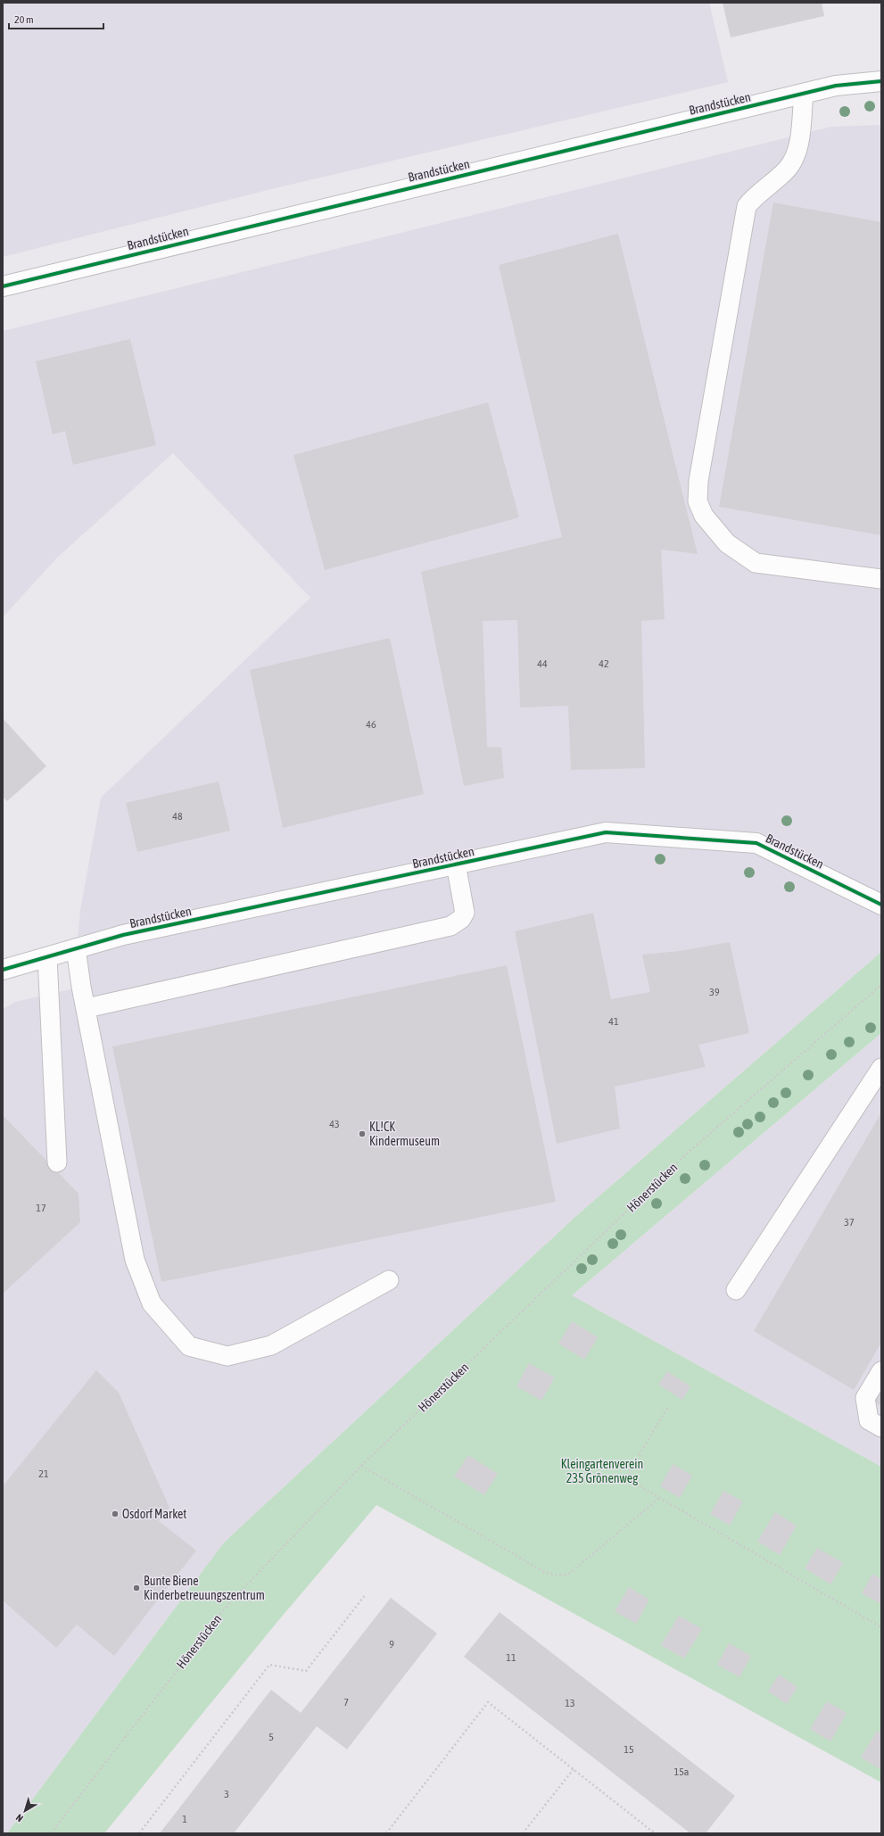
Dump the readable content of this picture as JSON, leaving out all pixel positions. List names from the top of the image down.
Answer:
{
  "streets": {
    "street": ["Brandstücken"],
    "path": ["Hönerstücken"]
  },
  "parks": ["Kleingartenverein 235 Grönenweg"],
  "places": ["KL!CK Kindermuseum", "Osdorf Market", "Bunte Biene Kinderbetreuungszentrum"],
  "house_numbers": [
    "44",
    "42",
    "46",
    "48",
    "39",
    "41",
    "43",
    "17",
    "37",
    "21",
    "9",
    "11",
    "7",
    "13",
    "5",
    "15",
    "15a",
    "3",
    "1"
  ],
  "scale_bar": "20 m",
  "north": "bottom left"
}
